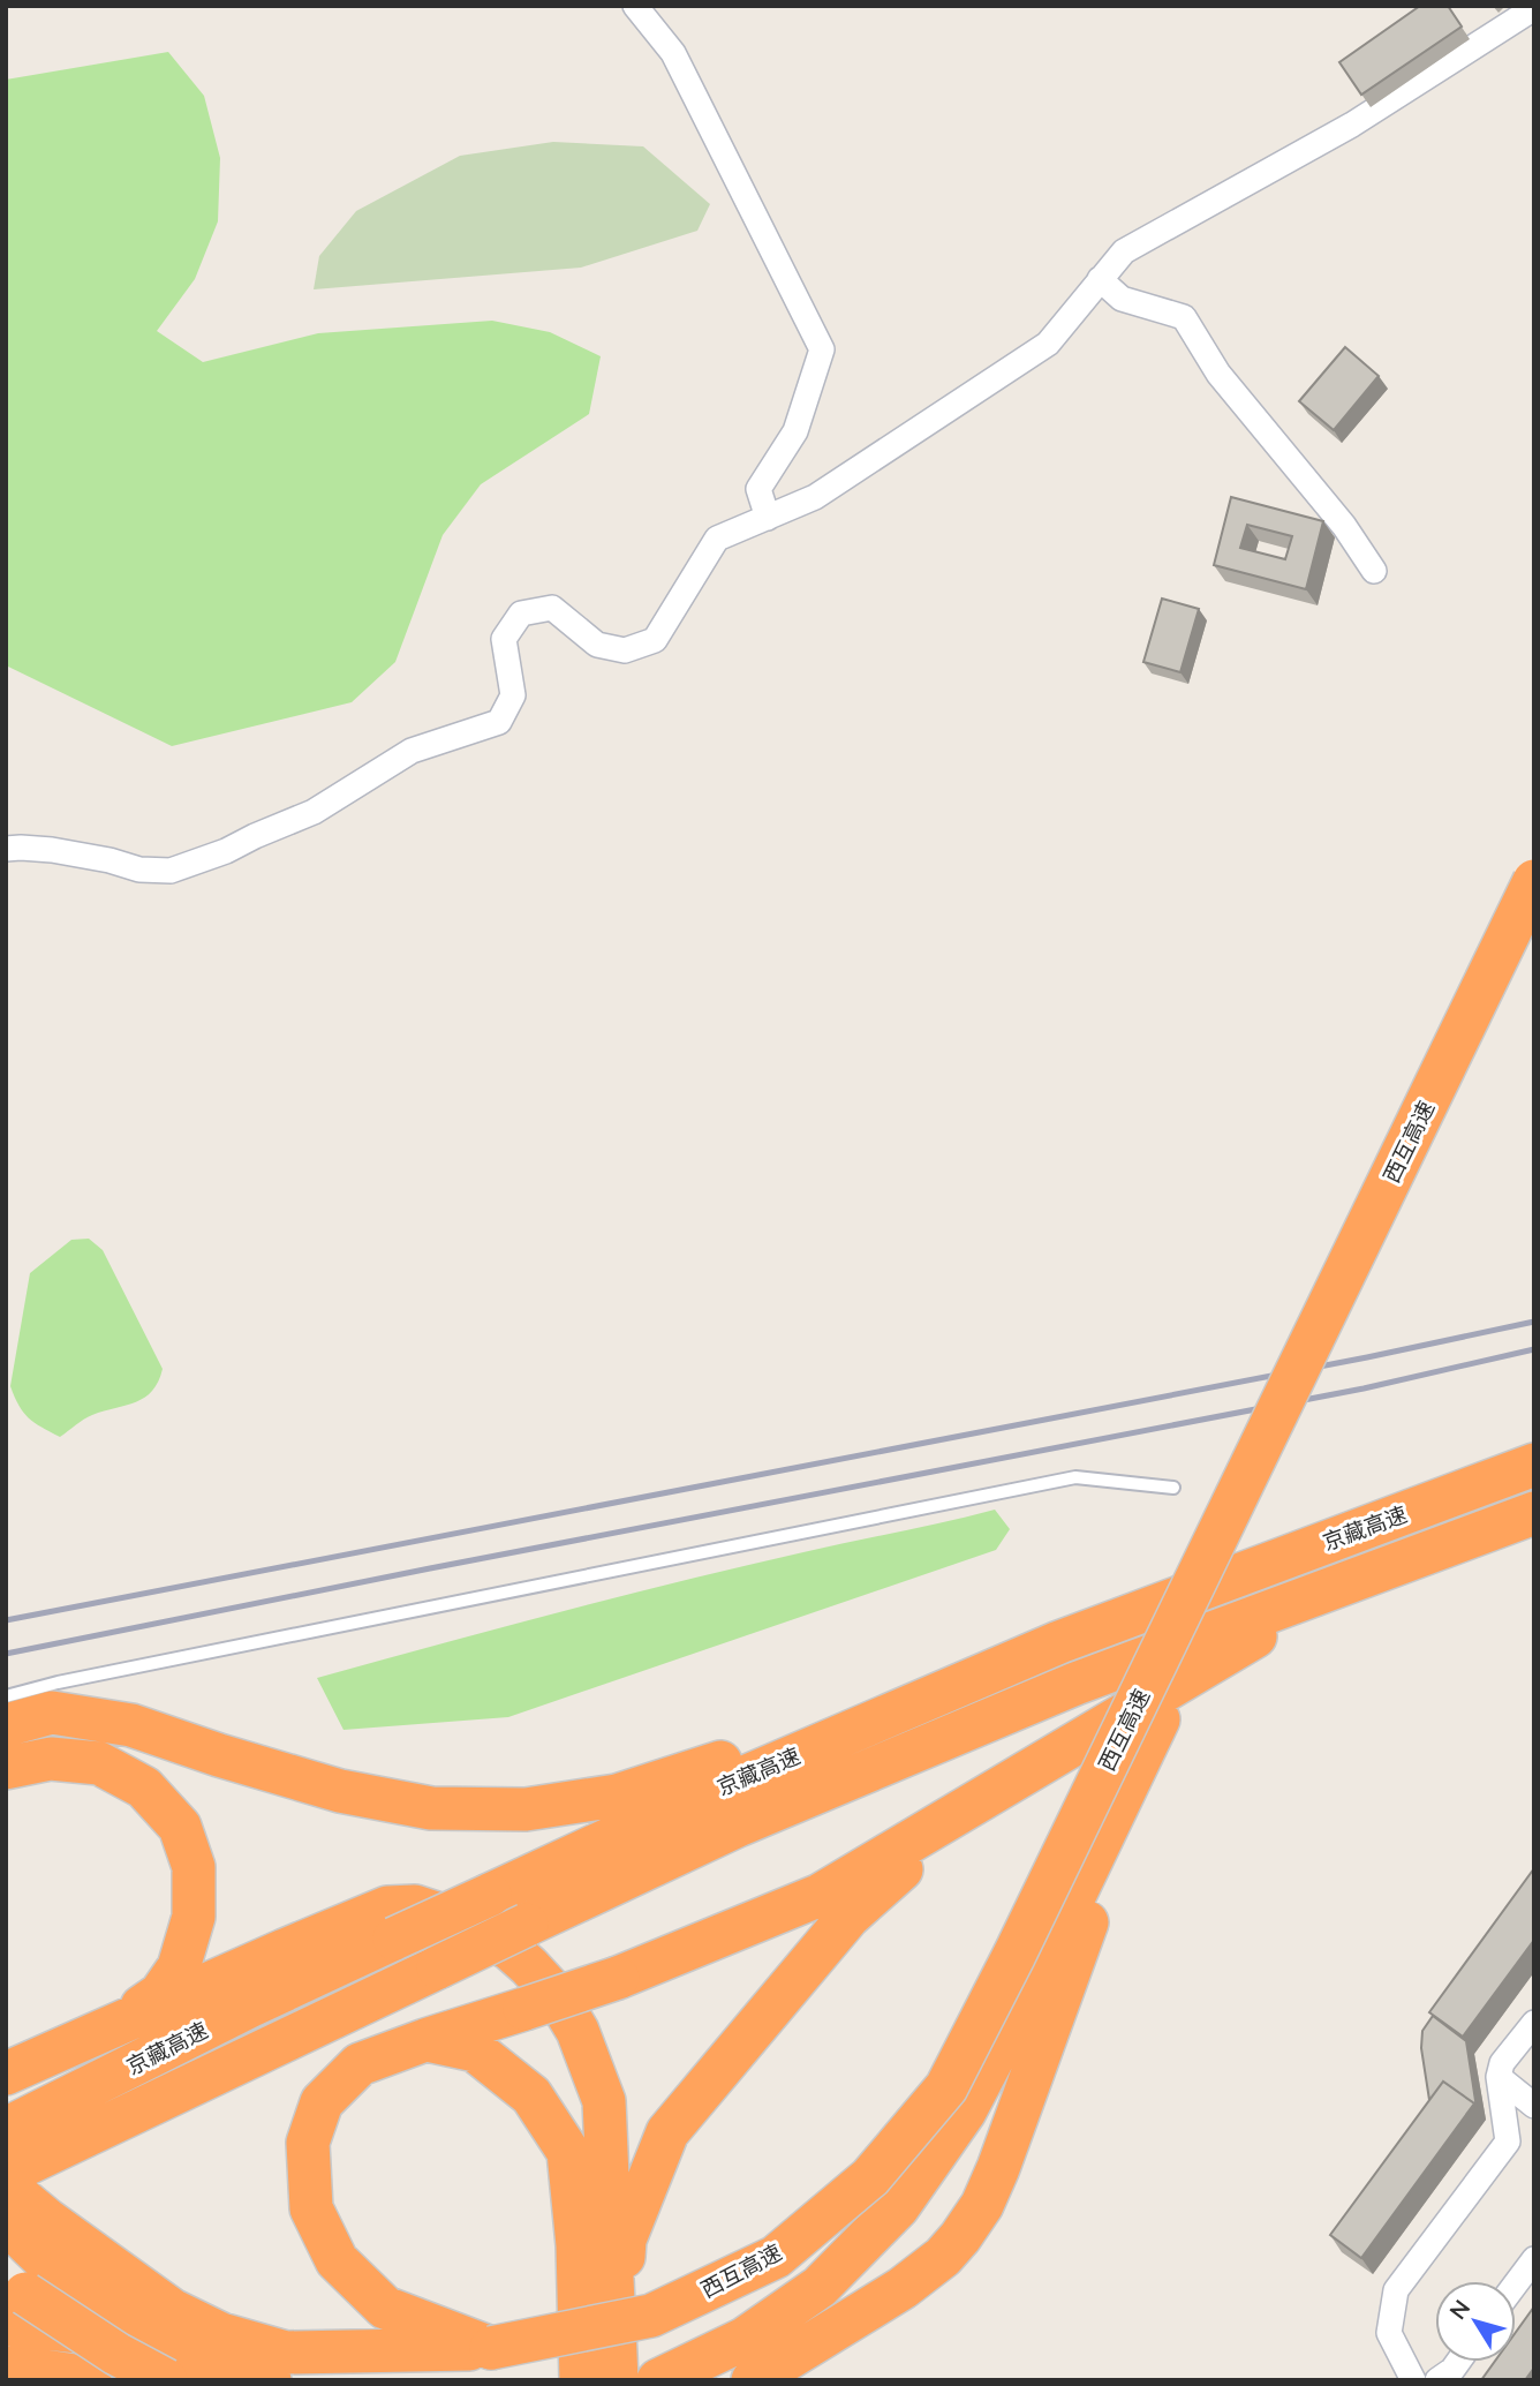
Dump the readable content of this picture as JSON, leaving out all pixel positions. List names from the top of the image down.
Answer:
{
  "streets": {
    "highway": ["西互高速", "京藏高速"]
  },
  "north": "top left"
}
